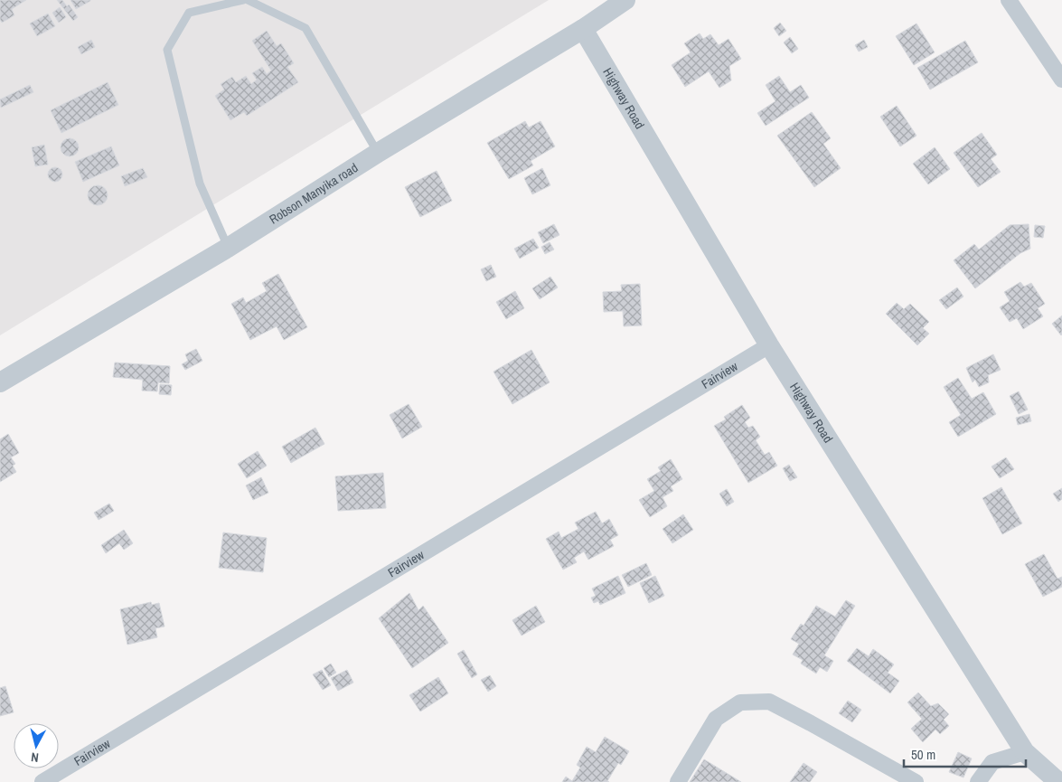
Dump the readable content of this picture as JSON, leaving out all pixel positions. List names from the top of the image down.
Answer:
{
  "streets": {
    "street": ["Highway Road", "Robson Manyika road", "Fairview"]
  },
  "crossings": [
    ["Highway Road", "Robson Manyika road"],
    ["Highway Road", "Fairview"]
  ],
  "scale_bar": "50 m",
  "north": "bottom"
}
